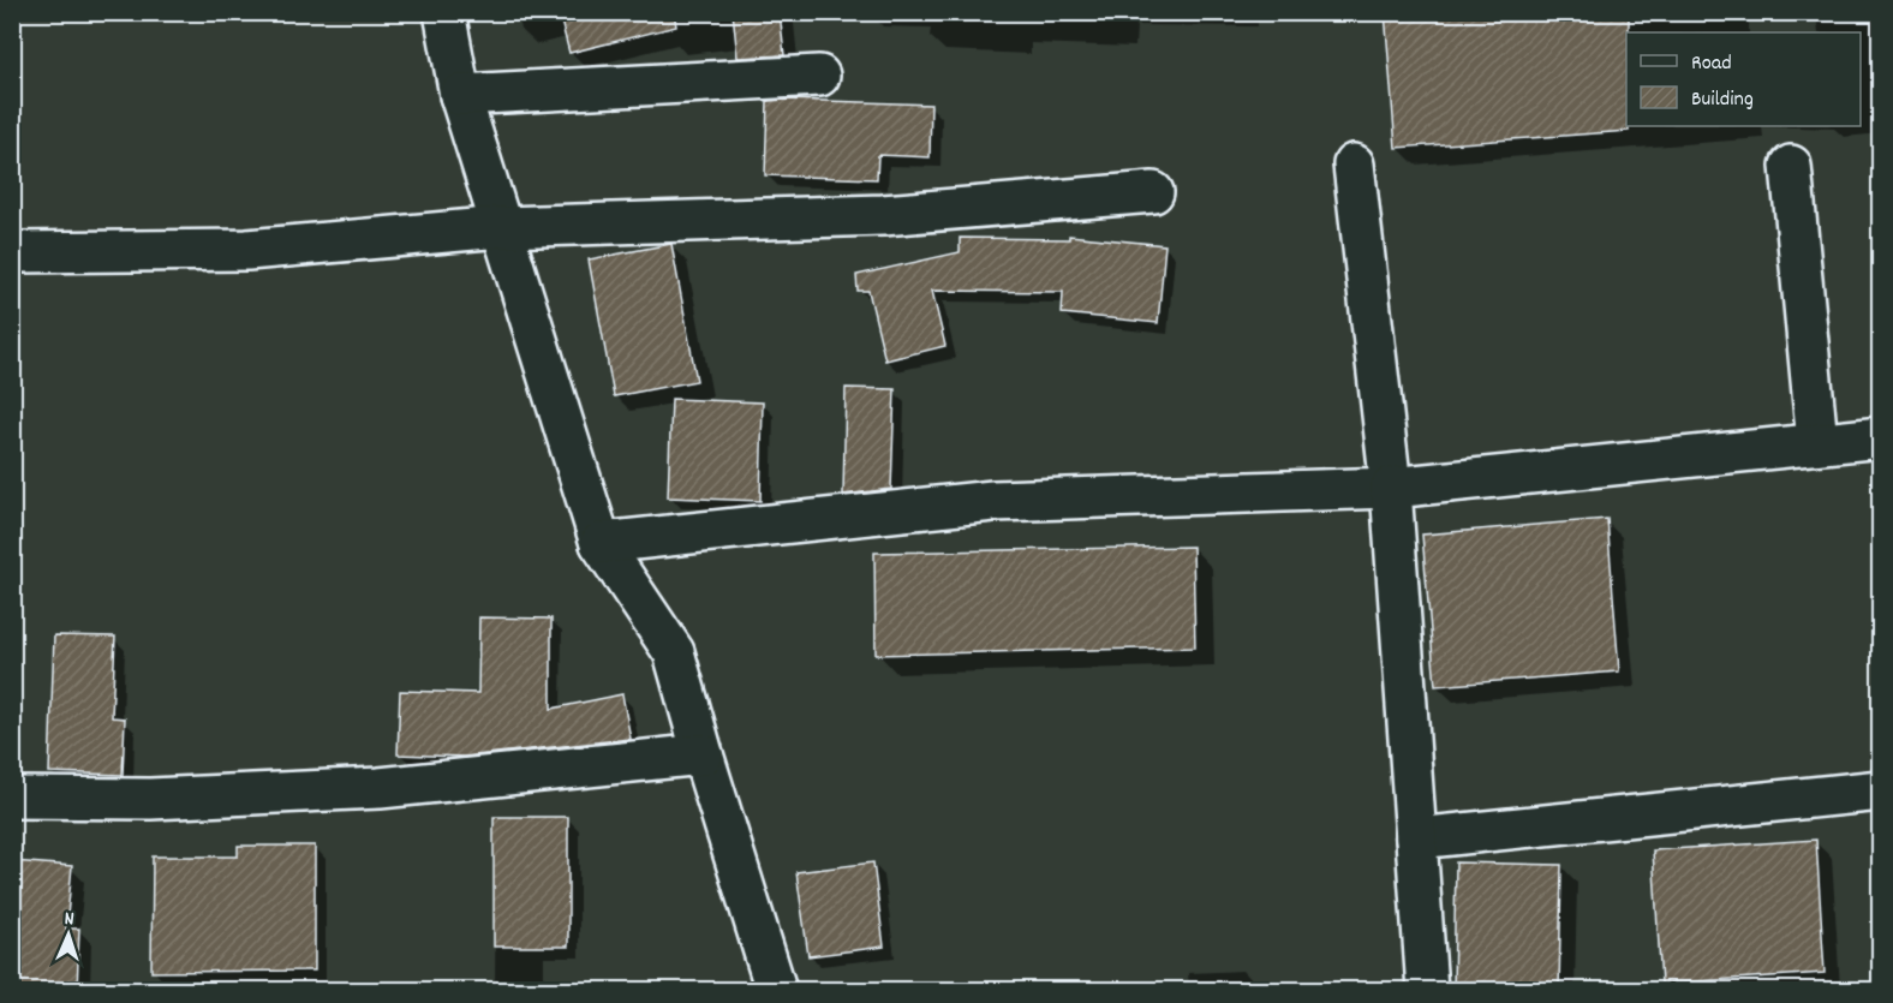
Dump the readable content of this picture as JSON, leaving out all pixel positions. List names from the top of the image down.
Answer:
{
  "legend": ["Road", "Building"],
  "north": "top"
}
